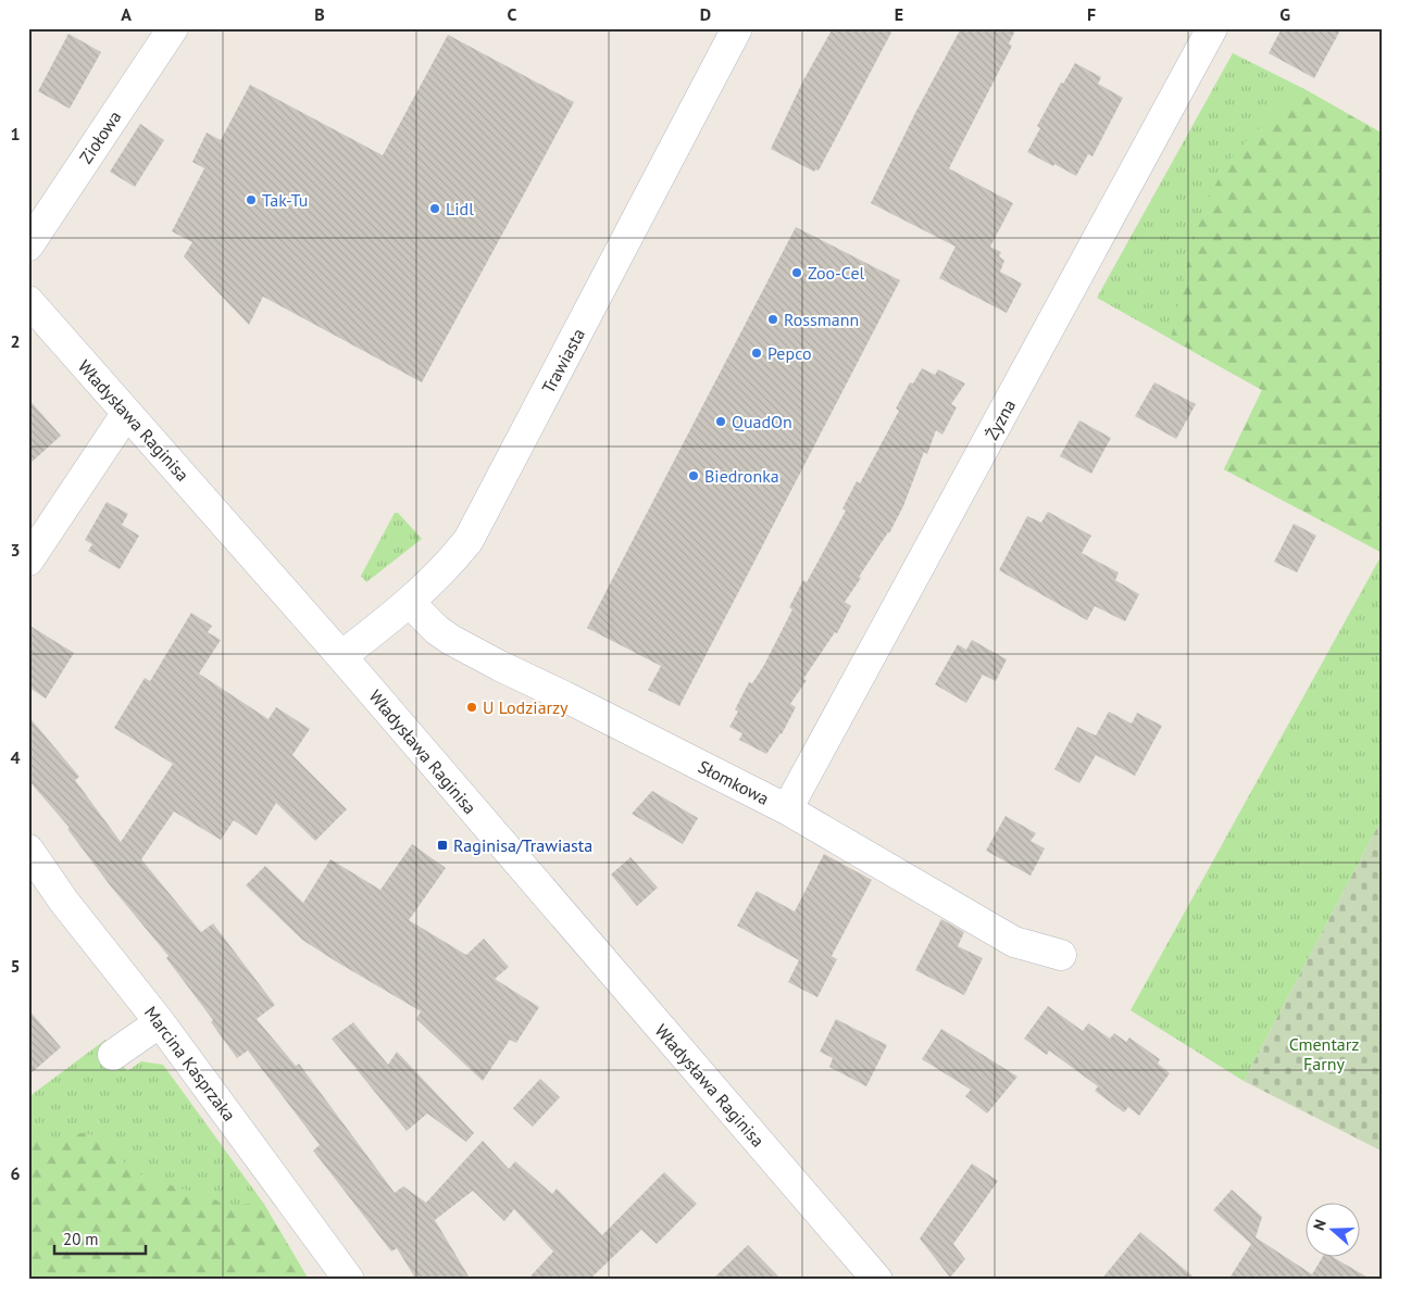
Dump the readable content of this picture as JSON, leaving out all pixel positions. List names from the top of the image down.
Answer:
{
  "streets": {
    "street": [
      "Ziołowa",
      "Trawiasta",
      "Żyzna",
      "Władysława Raginisa",
      "Słomkowa",
      "Marcina Kasprzaka"
    ]
  },
  "crossings": [
    ["Trawiasta", "Władysława Raginisa"],
    ["Trawiasta", "Słomkowa"],
    ["Żyzna", "Słomkowa"]
  ],
  "parks": ["Cmentarz Farny"],
  "places": {
    "other": [
      "Tak-Tu",
      "Lidl",
      "Zoo-Cel",
      "Rossmann",
      "Pepco",
      "QuadOn",
      "Biedronka",
      "U Lodziarzy"
    ],
    "transit": ["Raginisa/Trawiasta"]
  },
  "scale_bar": "20 m",
  "north": "left",
  "grid": {
    "columns": [
      "A",
      "B",
      "C",
      "D",
      "E",
      "F",
      "G"
    ],
    "rows": [
      "1",
      "2",
      "3",
      "4",
      "5",
      "6"
    ]
  }
}
